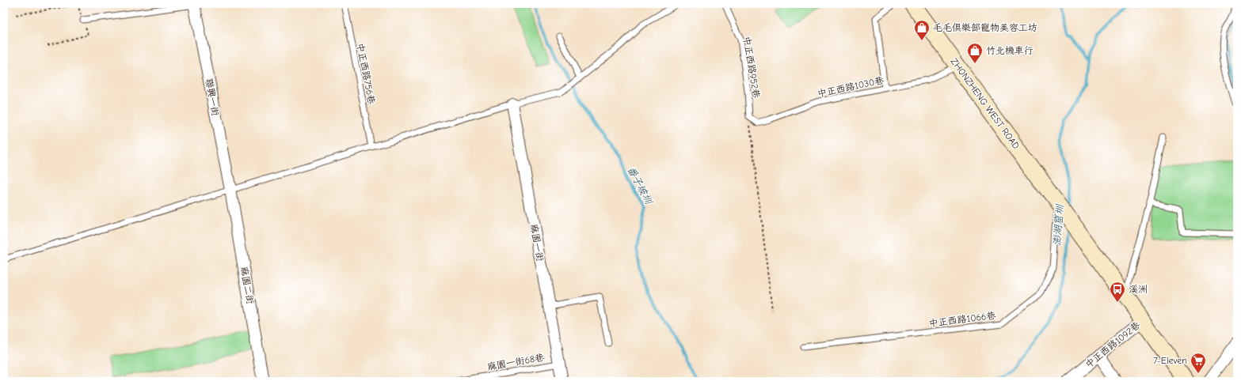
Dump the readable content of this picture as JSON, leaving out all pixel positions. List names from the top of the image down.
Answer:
{
  "streets": {
    "main road": ["ZHONZHENG WEST ROAD"],
    "street": [
      "聯興一街",
      "麻園一街",
      "麻園二街",
      "中正西路1092巷"
    ],
    "lane": [
      "中正西路952巷",
      "中正西路756巷",
      "中正西路1030巷",
      "中正西路1066巷",
      "麻園一街68巷"
    ]
  },
  "crossings": [
    ["中正西路952巷", "中正西路1030巷"],
    ["中正西路1030巷", "ZHONZHENG WEST ROAD"],
    ["聯興一街", "麻園二街"],
    ["ZHONZHENG WEST ROAD", "中正西路1066巷"],
    ["麻園一街", "麻園一街68巷"]
  ],
  "water": ["番子坡圳", "澎湖窟圳"],
  "places": {
    "shop": ["毛毛俱樂部寵物美容工坊", "竹北機車行"],
    "bus stop": ["溪洲"],
    "supermarket": ["7-Eleven"]
  }
}
